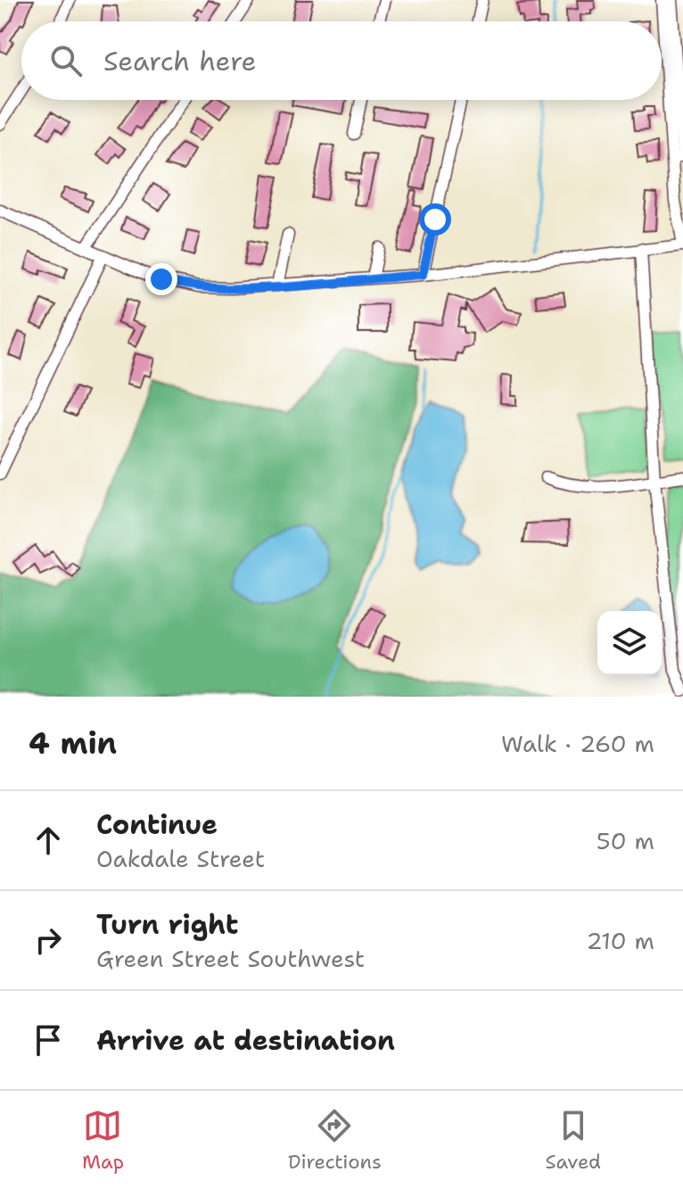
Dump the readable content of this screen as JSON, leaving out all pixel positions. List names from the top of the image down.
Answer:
{
  "page": {
    "search": "Search here",
    "heading": ["4 min", "Walk · 260 m"],
    "list": [
      ["Continue", "Oakdale Street", "50 m"],
      ["Turn right", "Green Street Southwest", "210 m"],
      "Arrive at destination"
    ],
    "nav": ["Map", "Directions", "Saved"]
  }
}
